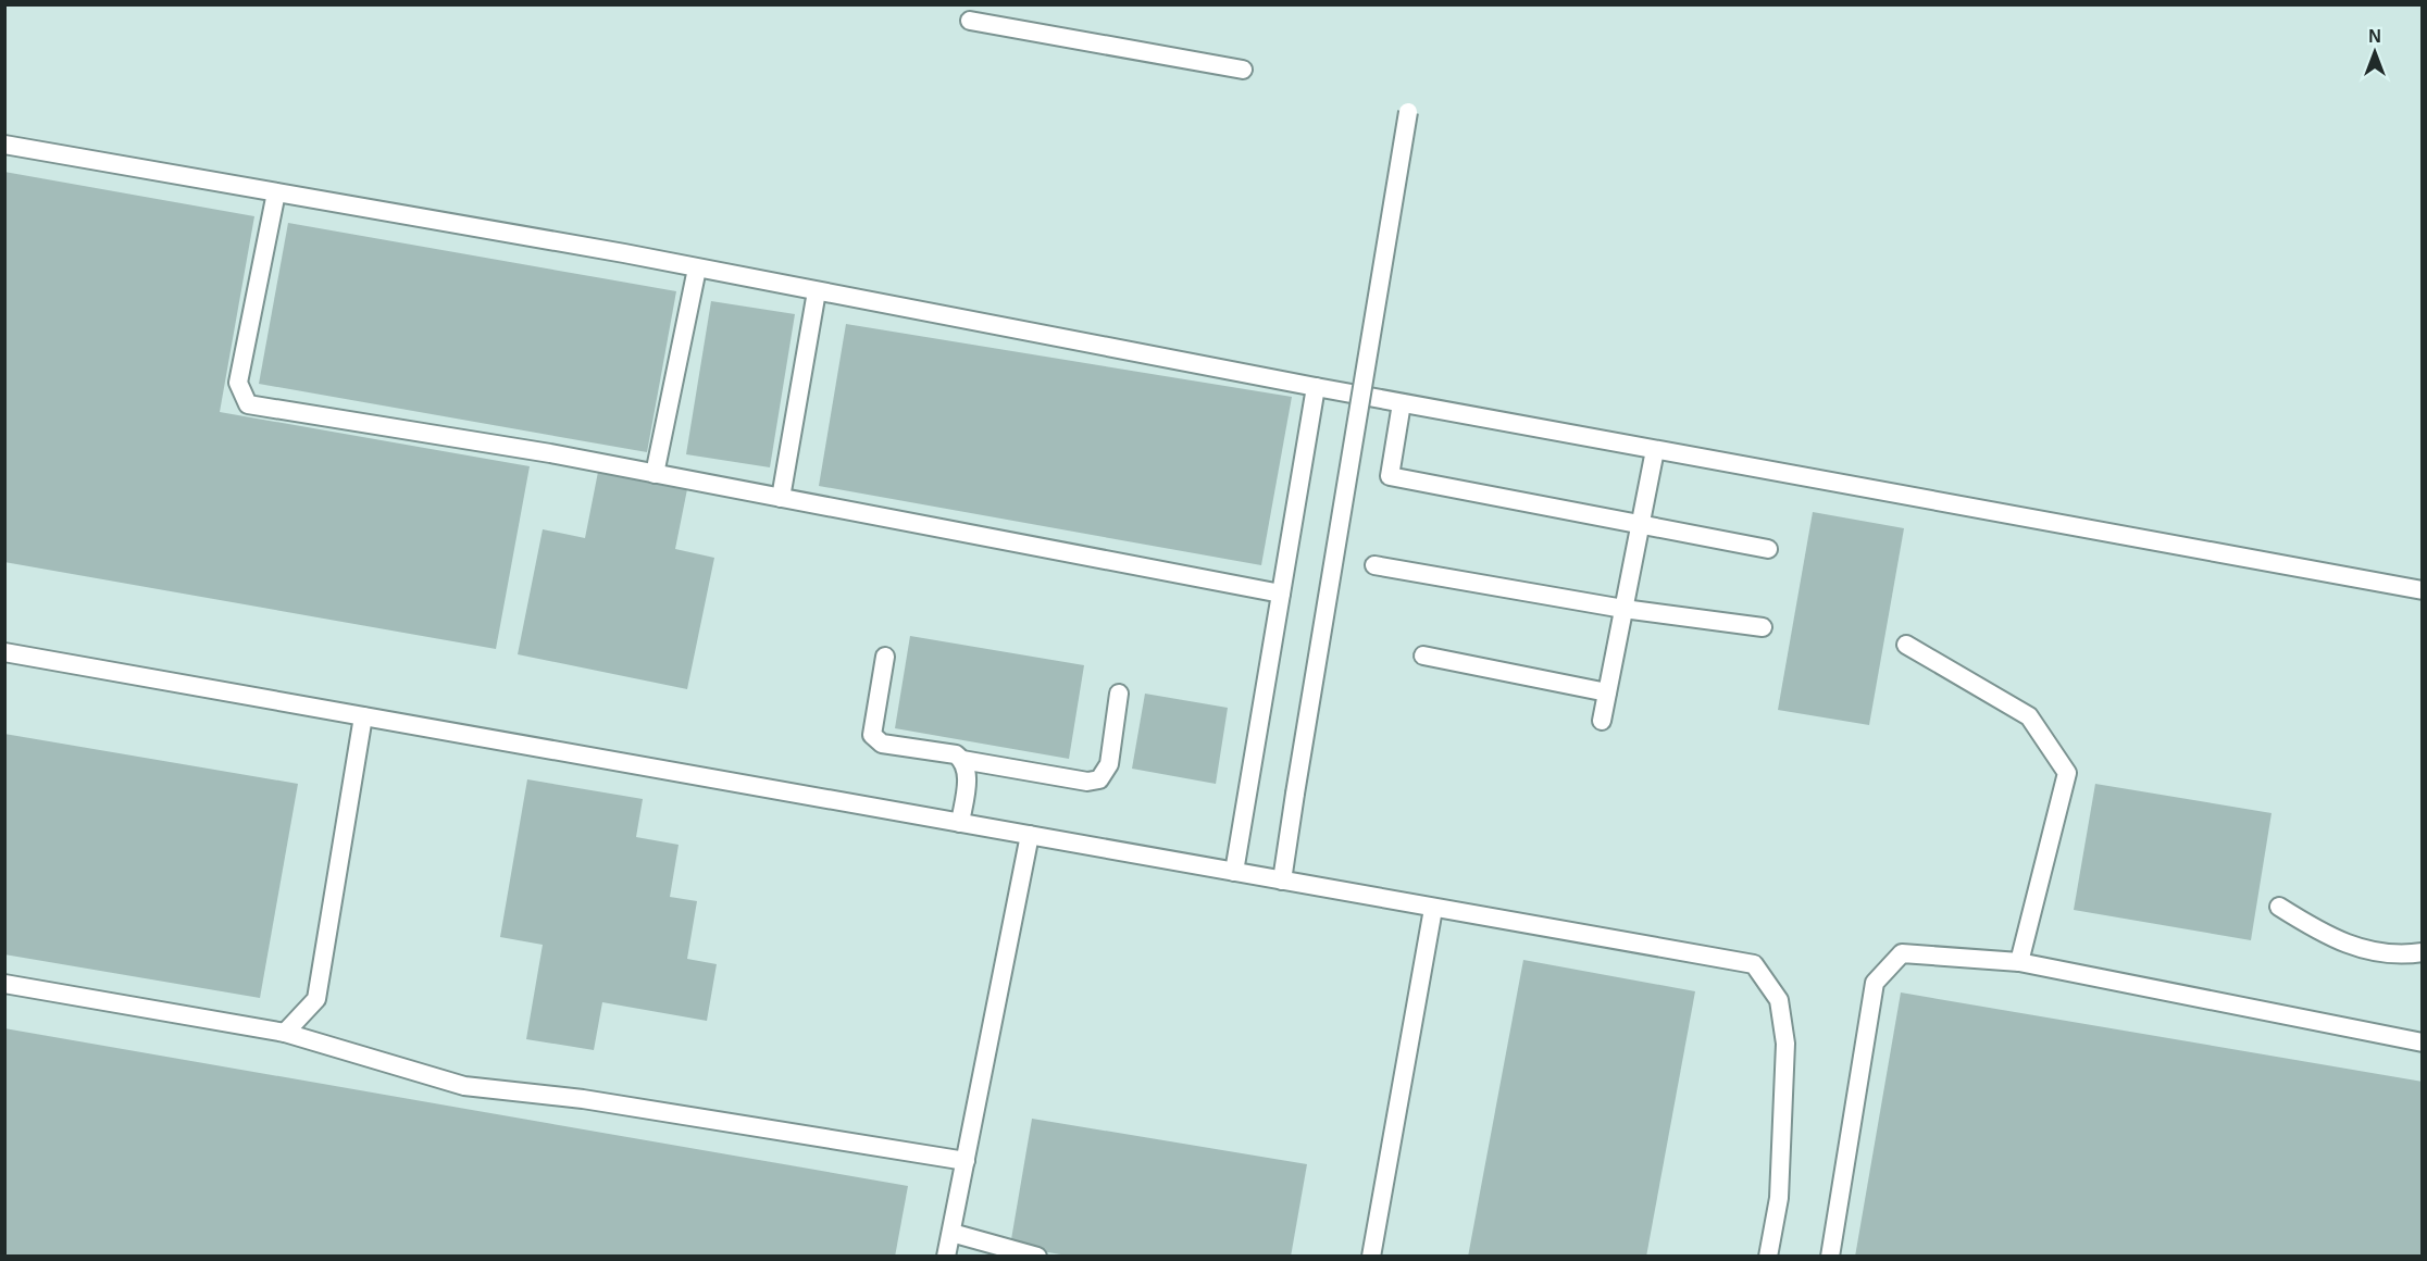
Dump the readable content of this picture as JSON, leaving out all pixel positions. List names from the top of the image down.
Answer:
{
  "north": "top"
}
